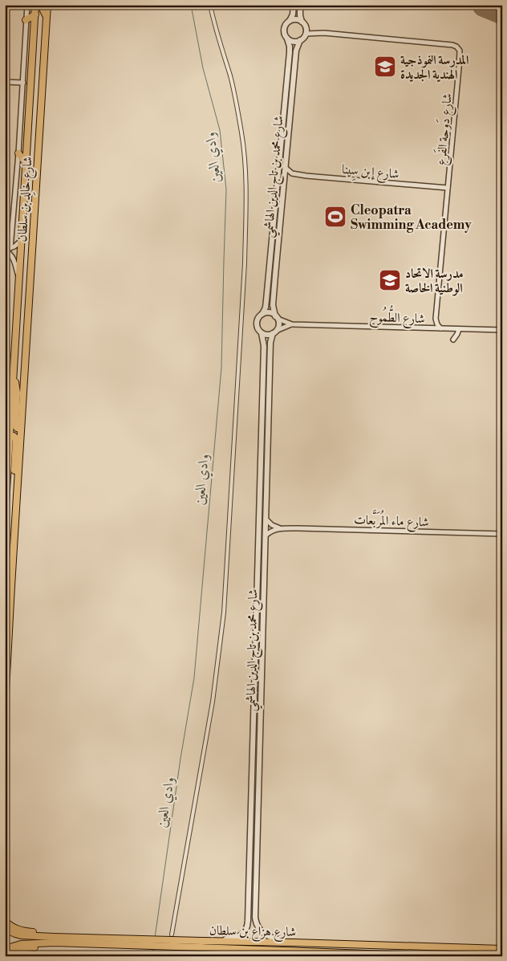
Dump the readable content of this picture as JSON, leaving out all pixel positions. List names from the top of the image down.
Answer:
{
  "streets": {
    "main road": ["شارع خالِد بن سلطان", "شارع هزاع بن سلطان"],
    "street": [
      "شارع دَوحة الفَرع",
      "شارع إبن سِينا",
      "شارع محمد بن تاج الدين الهاشمي",
      "شارع الطُّمُوح",
      "شارع ماء المُرَبَّعات"
    ]
  },
  "crossings": [
    ["شارع دَوحة الفَرع", "شارع إبن سِينا"],
    ["شارع دَوحة الفَرع", "شارع محمد بن تاج الدين الهاشمي"],
    ["شارع محمد بن تاج الدين الهاشمي", "شارع الطُّمُوح"],
    ["شارع محمد بن تاج الدين الهاشمي", "شارع ماء المُرَبَّعات"],
    ["شارع محمد بن تاج الدين الهاشمي", "شارع هزاع بن سلطان"]
  ],
  "water": ["وادي العين"],
  "places": {
    "school or university": ["المدرسة النموذجية الهندية الجديدة", "مدرسة الاتحاد الوطنية الخاصة"],
    "sports": ["Cleopatra Swimming Academy"]
  }
}
